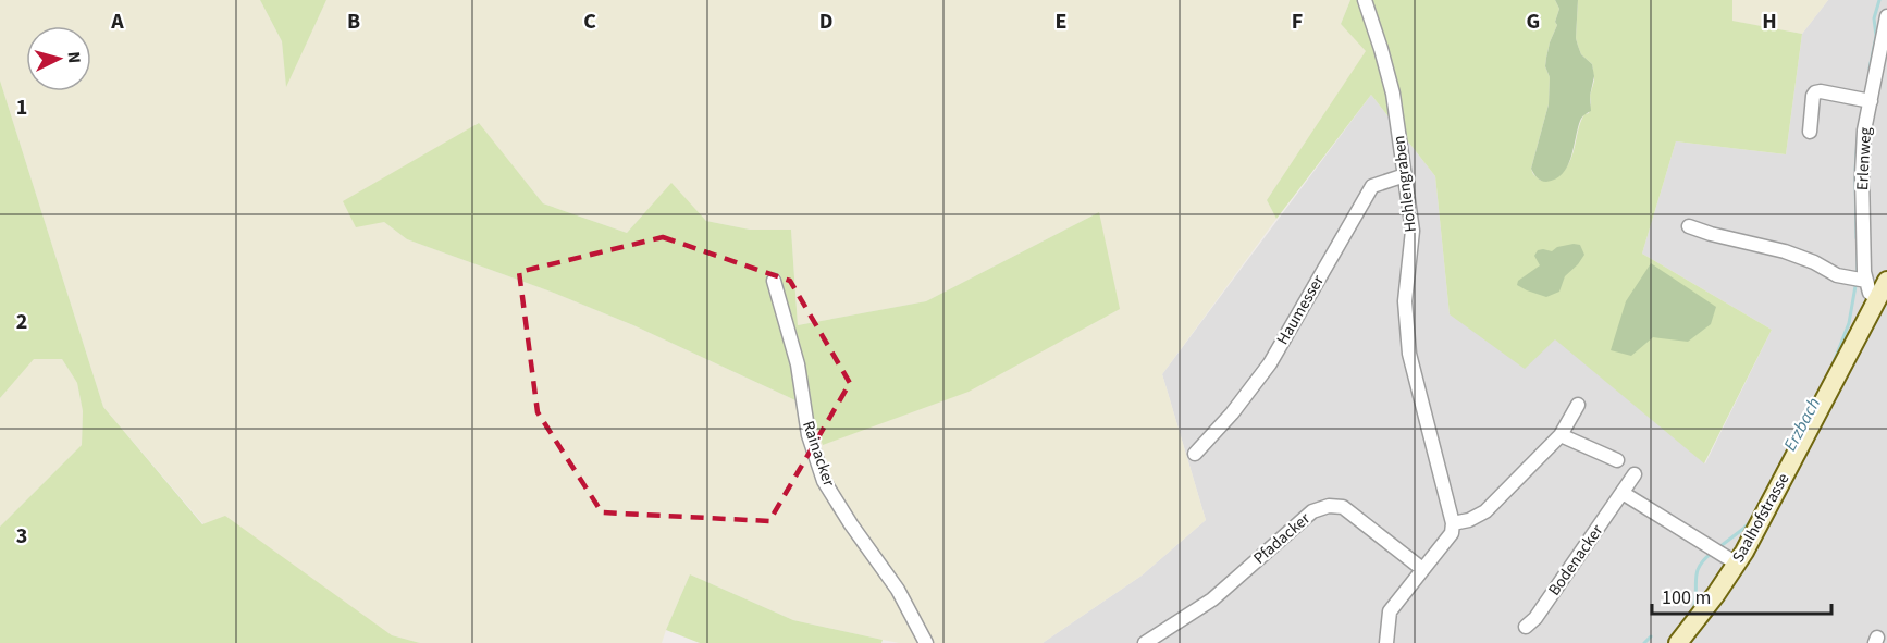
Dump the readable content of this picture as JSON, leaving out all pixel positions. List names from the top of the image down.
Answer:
{
  "streets": {
    "main road": ["Saalhofstrasse"],
    "street": [
      "Erlenweg",
      "Hohlengraben",
      "Haumesser",
      "Rainacker",
      "Pfadacker",
      "Bodenacker"
    ]
  },
  "crossings": [
    ["Erlenweg", "Saalhofstrasse"],
    ["Hohlengraben", "Haumesser"]
  ],
  "water": ["Erzbach"],
  "scale_bar": "100 m",
  "north": "right",
  "grid": {
    "columns": [
      "A",
      "B",
      "C",
      "D",
      "E",
      "F",
      "G",
      "H"
    ],
    "rows": ["1", "2", "3"]
  }
}
